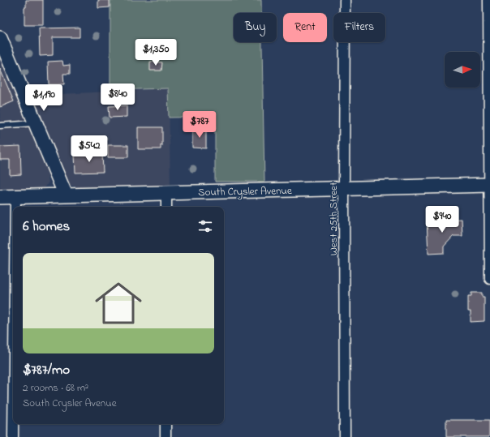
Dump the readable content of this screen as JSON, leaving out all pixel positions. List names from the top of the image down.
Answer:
{
  "streets": {
    "main road": ["South Crysler Avenue"],
    "street": ["West 25th Street"]
  },
  "crossings": [
    ["South Crysler Avenue", "West 25th Street"]
  ],
  "north": "right",
  "page": {
    "chip": ["Buy", "Rent", "Filters"],
    "price": [
      "$1,350",
      "$840",
      "$1,190",
      "$787",
      "$542",
      "$940"
    ],
    "heading": "6 homes",
    "list": [
      {
        "name": "$787/mo",
        "note": "2 rooms · 68 m² · South Crysler Avenue"
      }
    ]
  }
}
